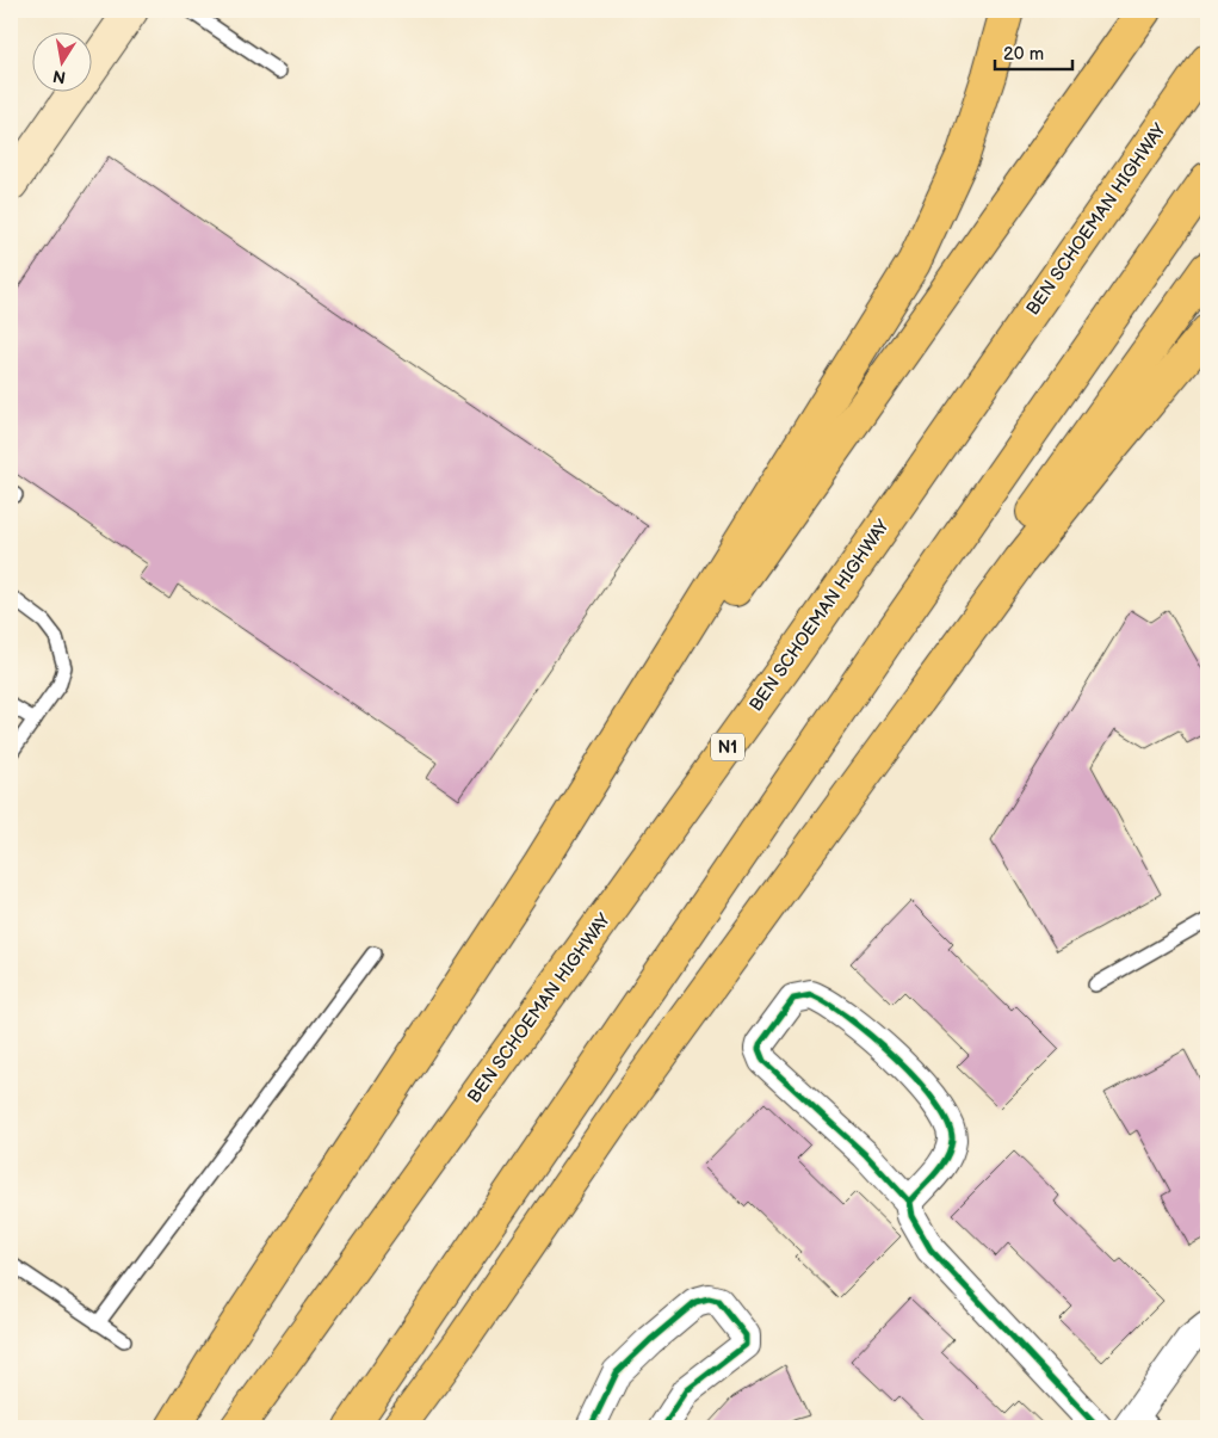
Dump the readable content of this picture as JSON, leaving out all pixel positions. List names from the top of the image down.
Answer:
{
  "streets": {
    "highway": ["BEN SCHOEMAN HIGHWAY", "N1"]
  },
  "scale_bar": "20 m",
  "north": "bottom"
}
